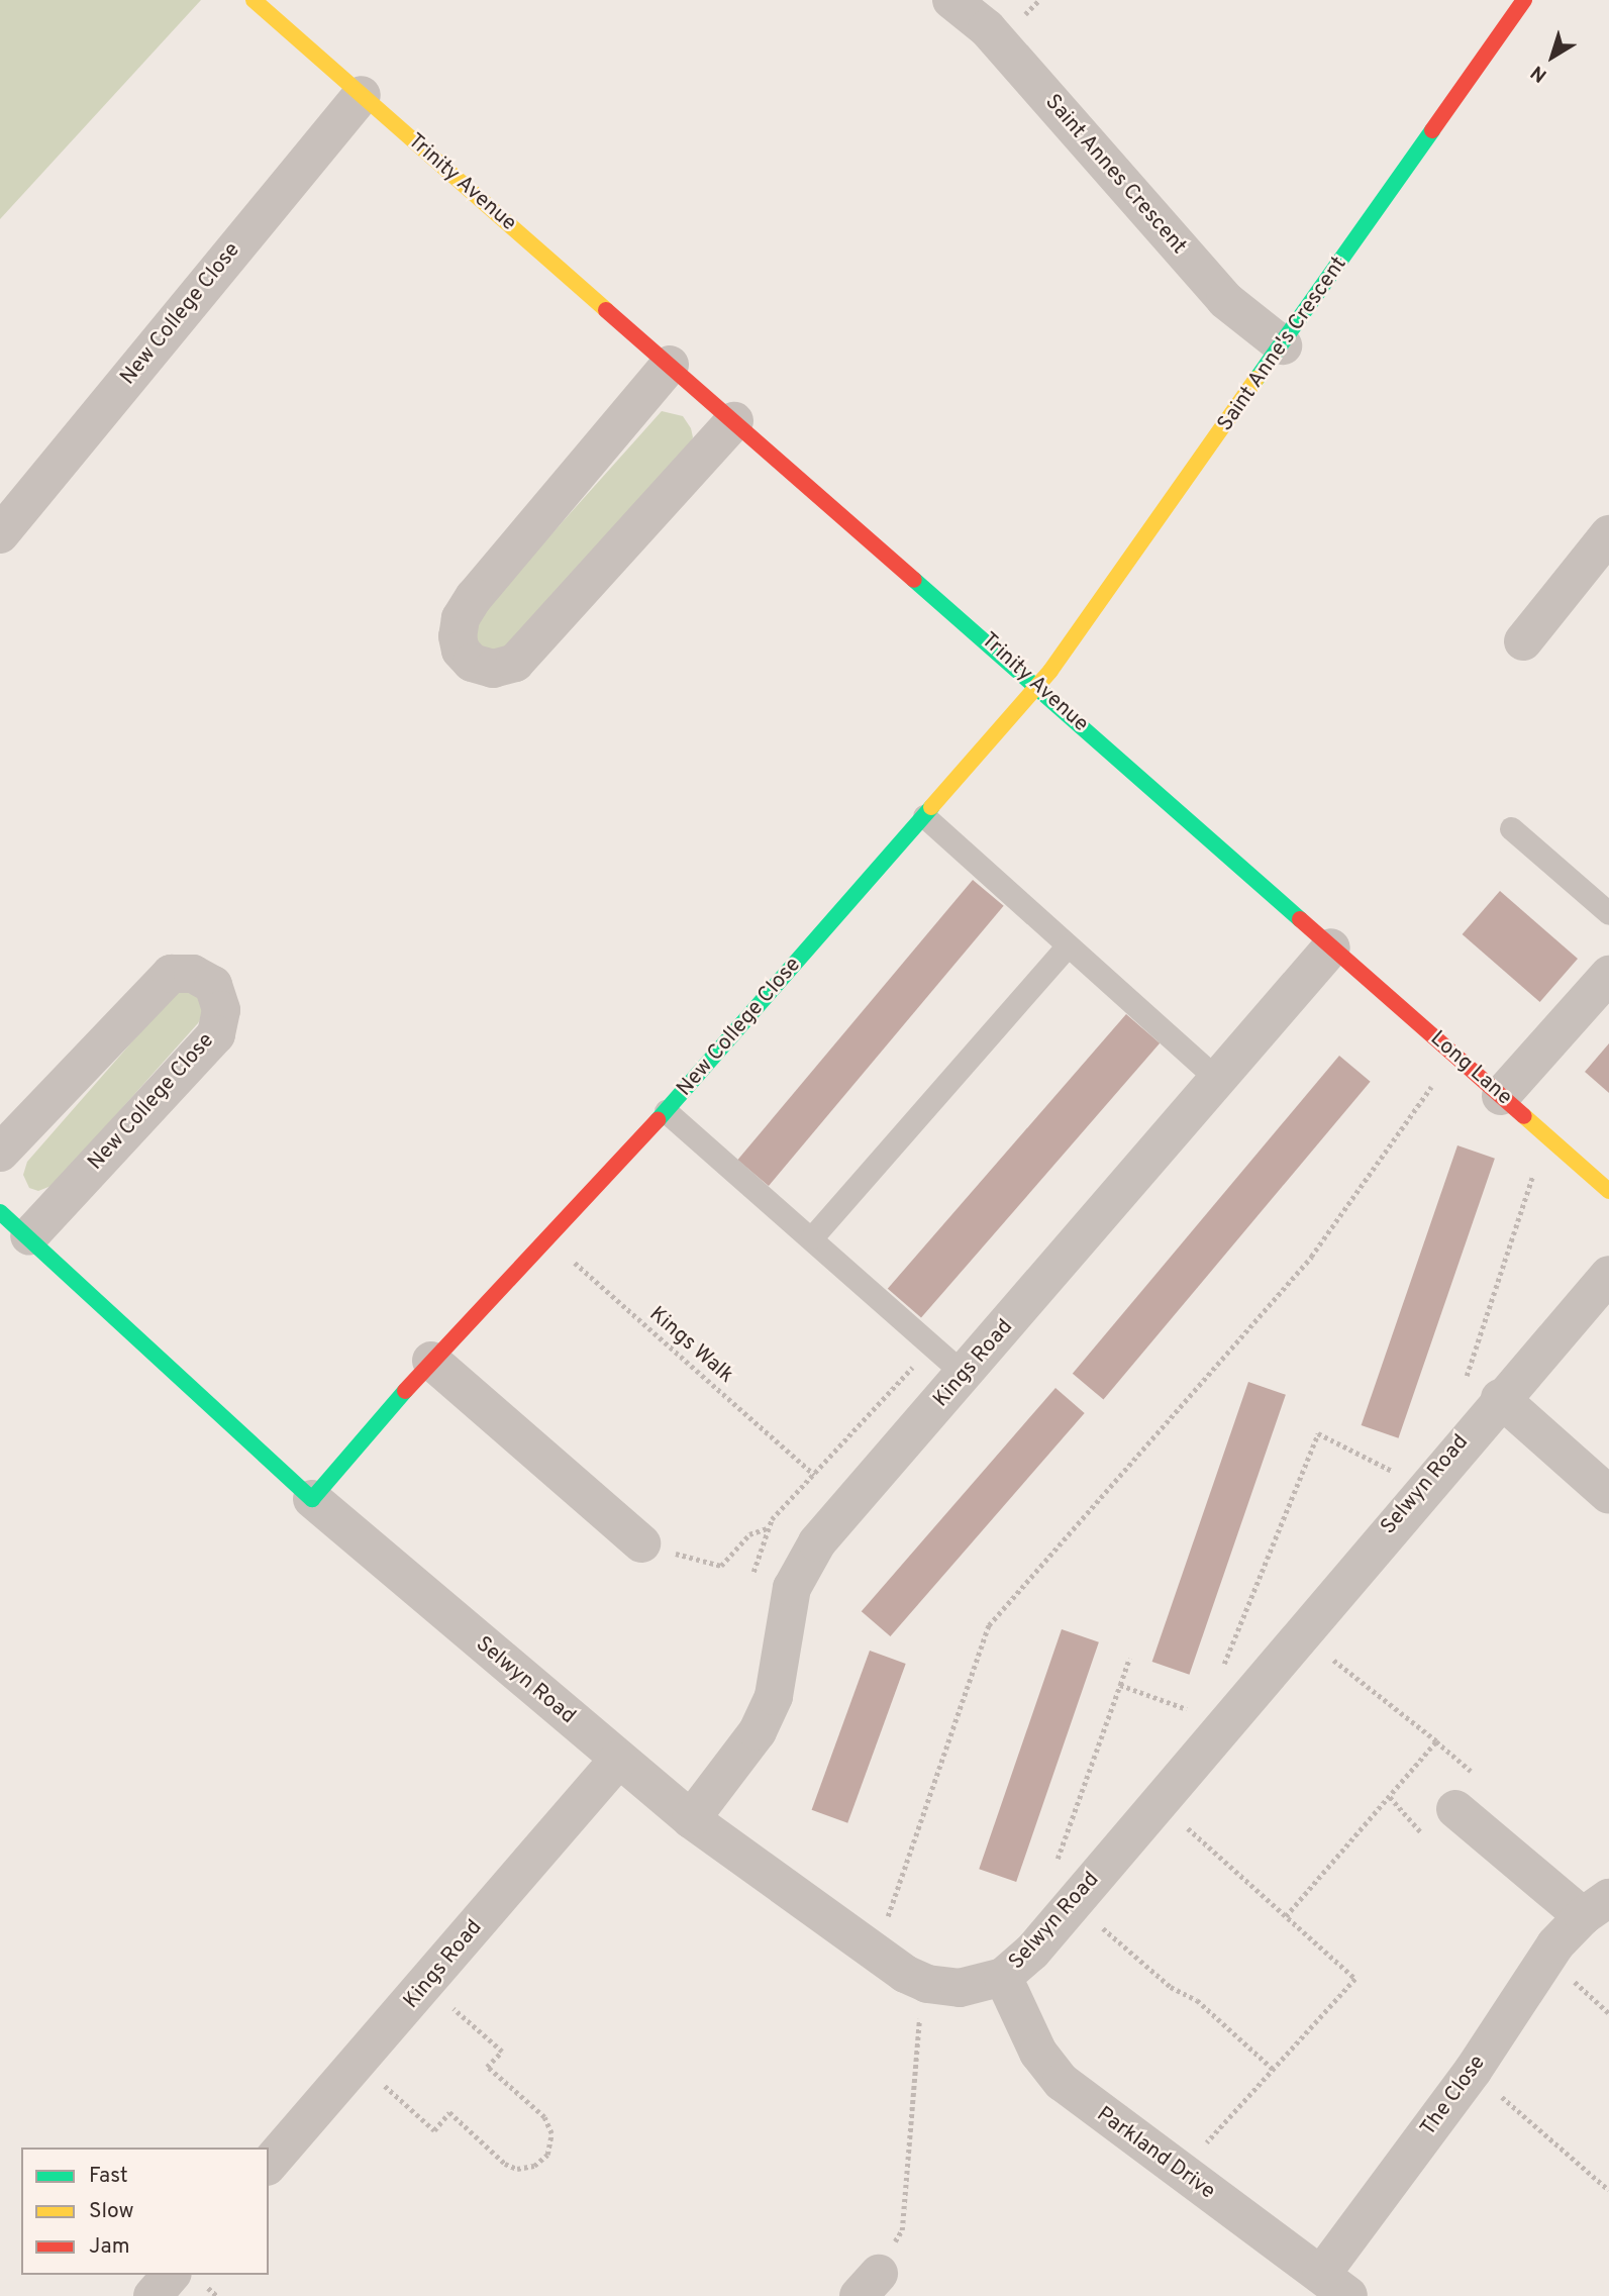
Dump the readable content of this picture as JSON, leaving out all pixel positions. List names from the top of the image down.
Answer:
{
  "streets": {
    "street": [
      "Saint Annes Crescent",
      "Trinity Avenue",
      "New College Close",
      "Saint Anne's Crescent",
      "Long Lane",
      "Kings Road",
      "Selwyn Road",
      "The Close",
      "Parkland Drive"
    ],
    "path": ["Kings Walk"]
  },
  "crossings": [
    ["Saint Annes Crescent", "Saint Anne's Crescent"],
    ["Trinity Avenue", "New College Close"],
    ["Trinity Avenue", "Saint Anne's Crescent"],
    ["Trinity Avenue", "Long Lane"],
    ["Trinity Avenue", "Kings Road"],
    ["New College Close", "Saint Anne's Crescent"],
    ["New College Close", "Kings Walk"],
    ["New College Close", "Selwyn Road"],
    ["Long Lane", "Kings Road"],
    ["Kings Road", "Selwyn Road"],
    ["Selwyn Road", "Parkland Drive"],
    ["The Close", "Parkland Drive"]
  ],
  "legend": ["Fast", "Slow", "Jam"],
  "north": "bottom left"
}
